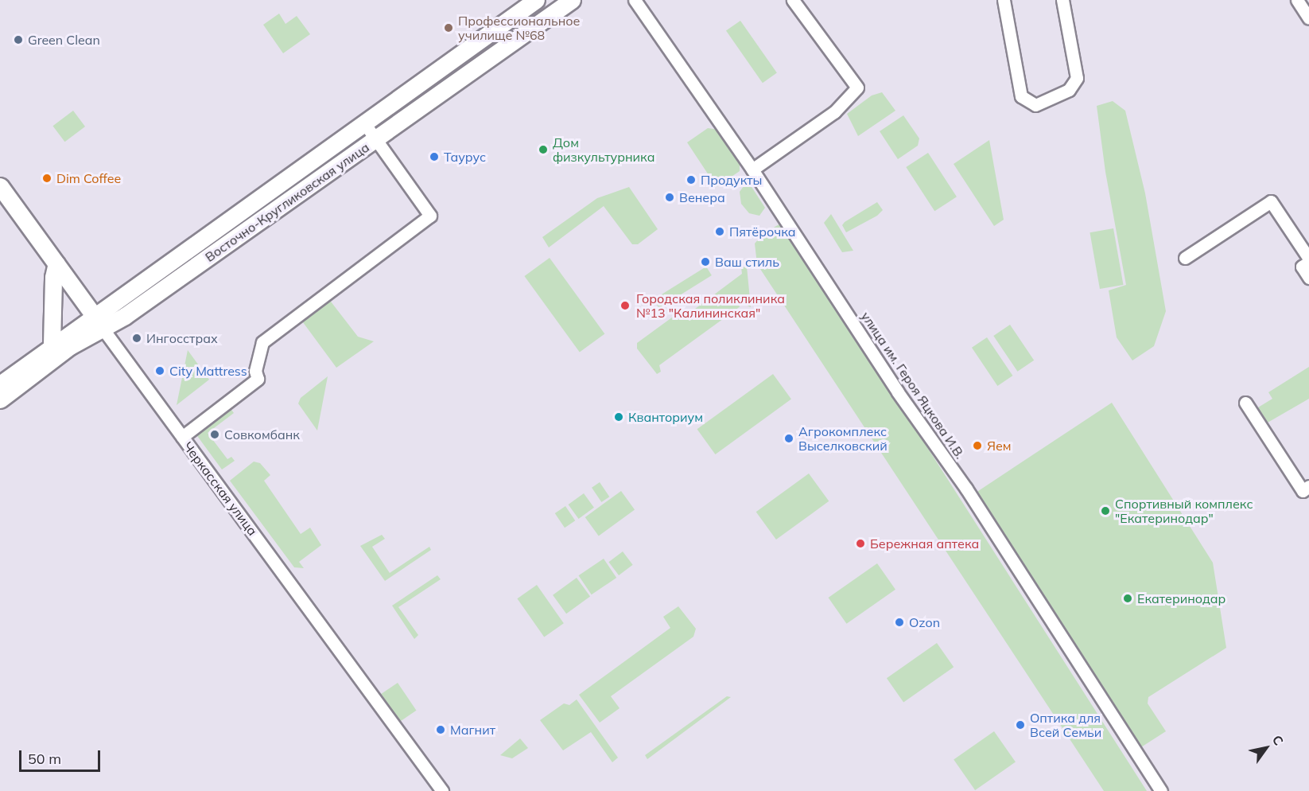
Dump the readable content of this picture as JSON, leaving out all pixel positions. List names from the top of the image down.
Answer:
{
  "streets": {
    "street": ["Восточно-Кругликовская улица", "улица им. Героя Яцкова И.В.", "Черкасская улица"]
  },
  "crossings": [
    ["Восточно-Кругликовская улица", "Черкасская улица"]
  ],
  "places": [
    "Профессиональное училище №68",
    "Green Clean",
    "Дом физкультурника",
    "Таурус",
    "Dim Coffee",
    "Продукты",
    "Венера",
    "Пятёрочка",
    "Ваш стиль",
    "Городская поликлиника №13 \"Калининская\"",
    "Ингосстрах",
    "City Mattress",
    "Кванториум",
    "Совкомбанк",
    "Агрокомплекс Выселковский",
    "Яем",
    "Спортивный комплекс \"Екатеринодар\"",
    "Бережная аптека",
    "Екатеринодар",
    "Ozon",
    "Оптика для Всей Семьи",
    "Магнит"
  ],
  "scale_bar": "50 m",
  "north": "top right"
}
